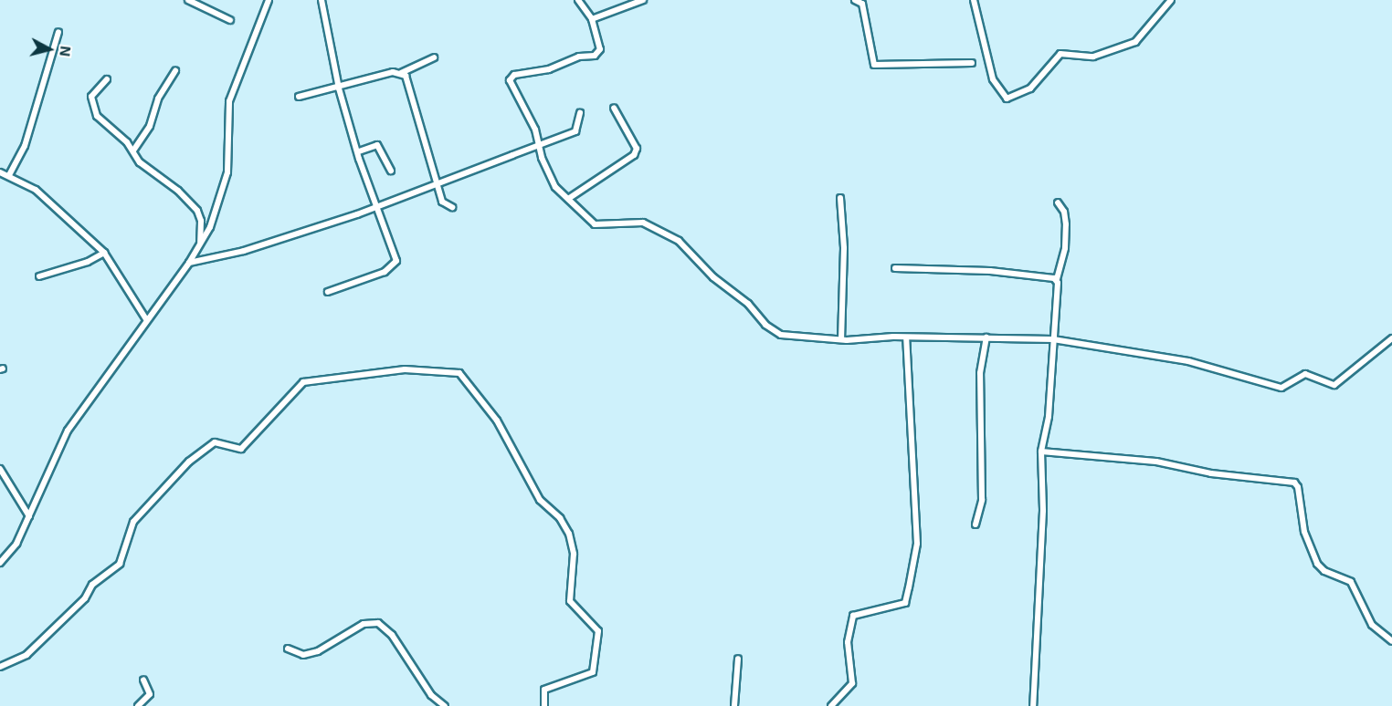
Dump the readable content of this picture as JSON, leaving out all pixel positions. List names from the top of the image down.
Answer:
{
  "north": "right"
}
